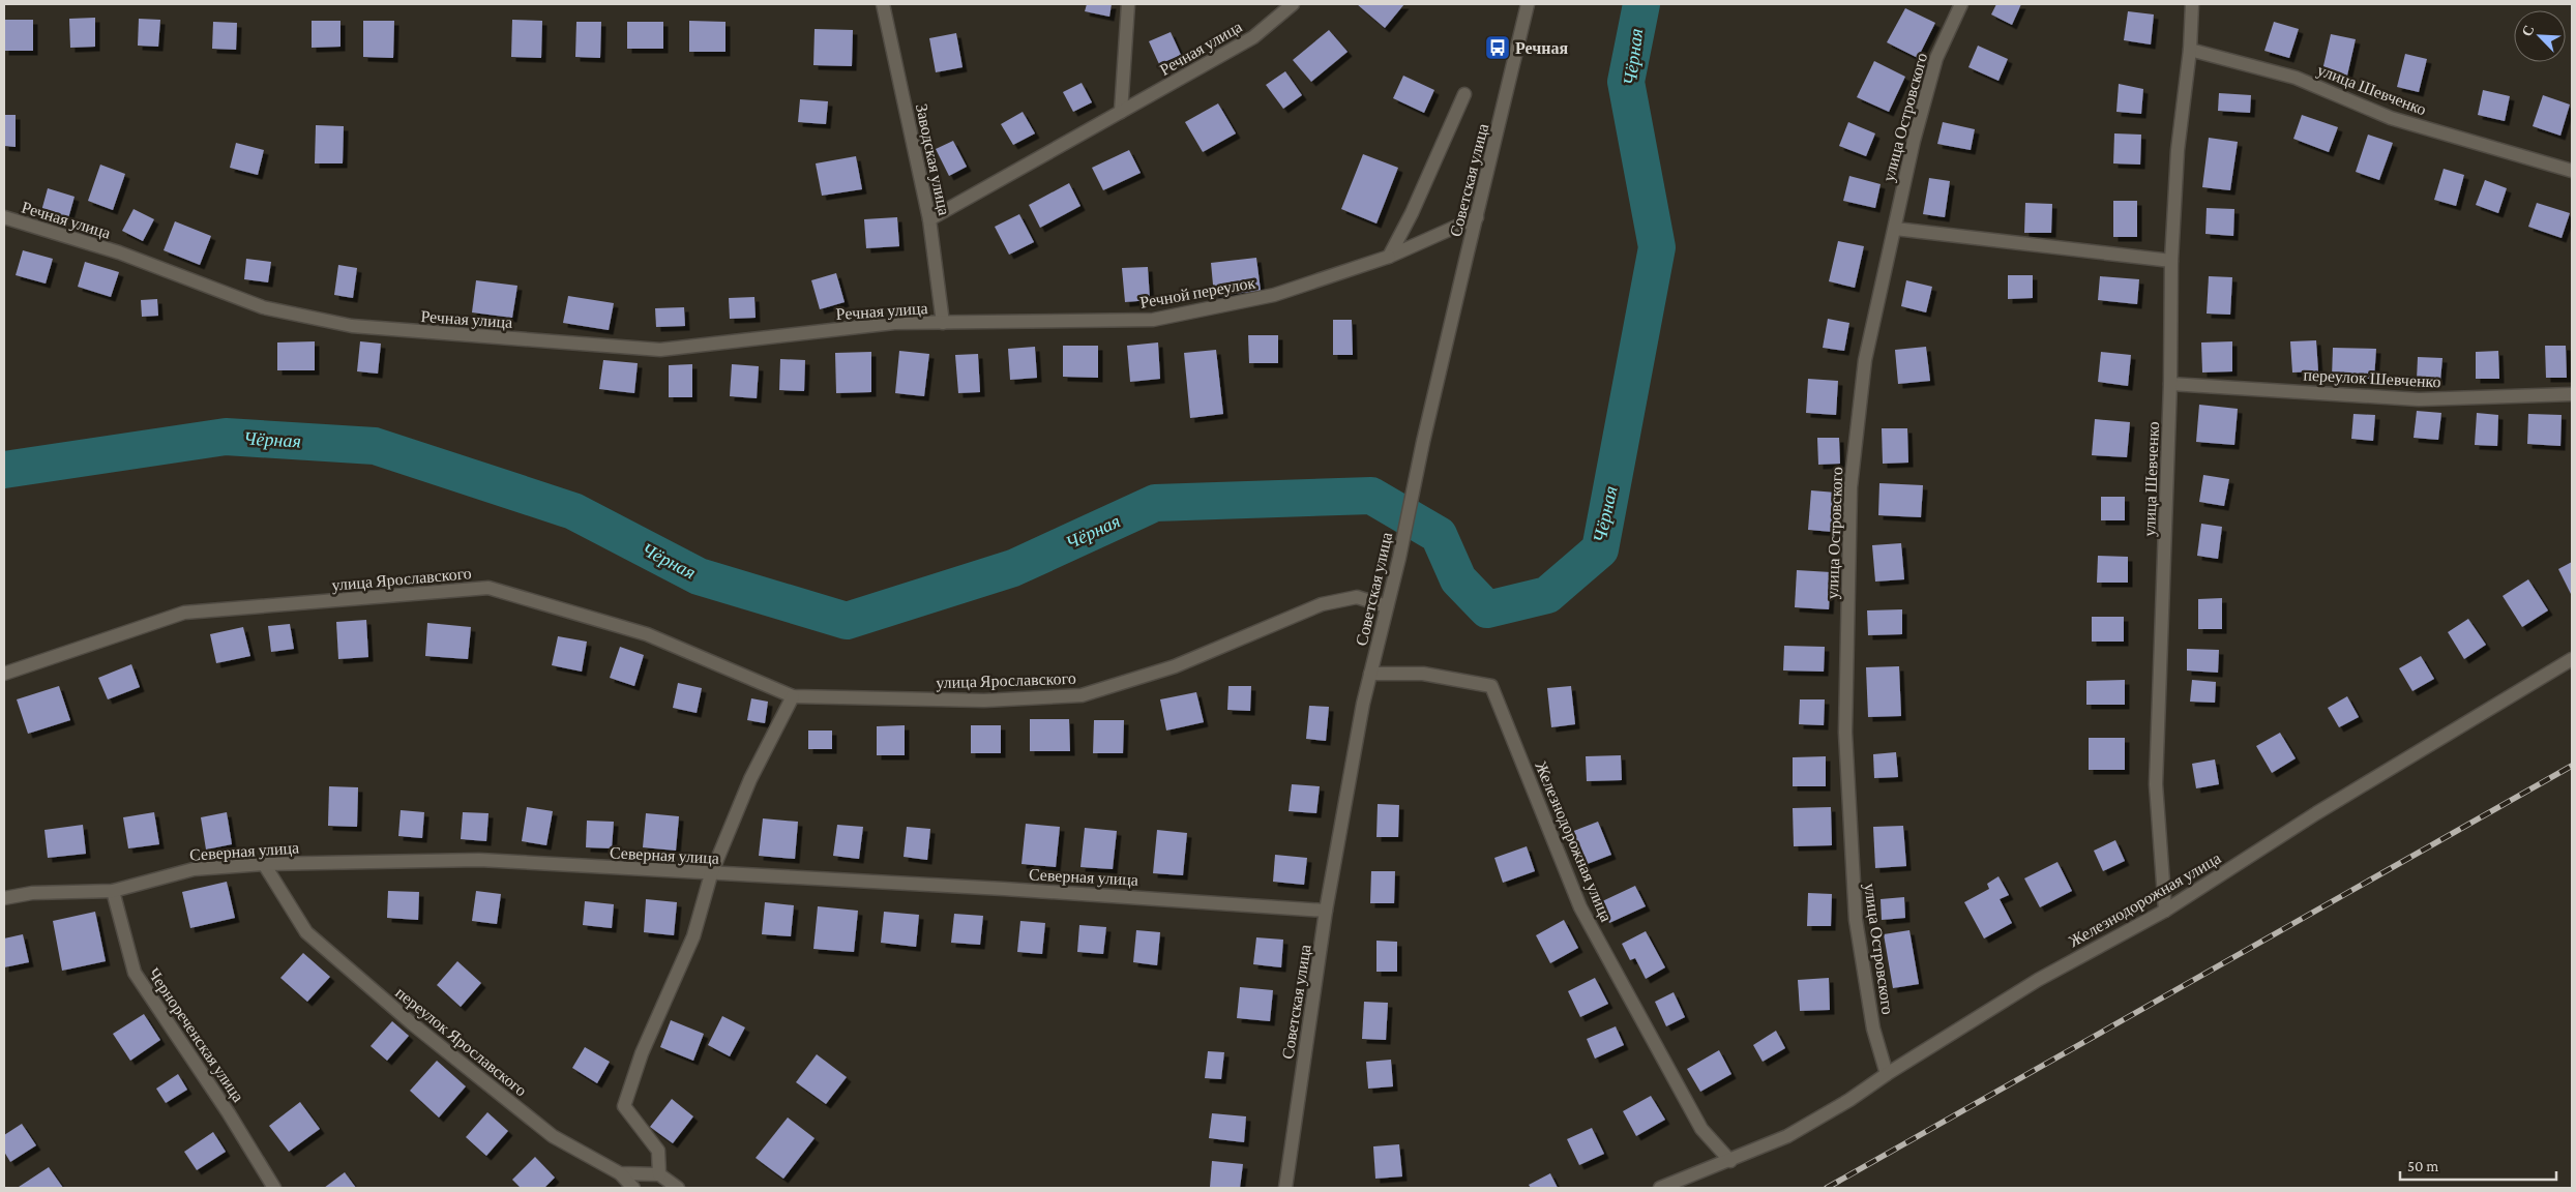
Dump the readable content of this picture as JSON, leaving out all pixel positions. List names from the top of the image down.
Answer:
{
  "streets": {
    "street": [
      "Речная улица",
      "улица Шевченко",
      "улица Островского",
      "Заводская улица",
      "Советская улица",
      "Речной переулок",
      "переулок Шевченко",
      "улица Ярославского",
      "Железнодорожная улица",
      "Северная улица",
      "Чернореченская улица",
      "переулок Ярославского"
    ]
  },
  "crossings": [
    ["Речная улица", "Заводская улица"],
    ["Речная улица", "Речной переулок"],
    ["улица Шевченко", "переулок Шевченко"],
    ["улица Шевченко", "Железнодорожная улица"],
    ["улица Островского", "Железнодорожная улица"],
    ["Заводская улица", "Речной переулок"],
    ["Советская улица", "Речной переулок"],
    ["Советская улица", "улица Ярославского"],
    ["Советская улица", "Железнодорожная улица"],
    ["Советская улица", "Северная улица"],
    ["Северная улица", "Чернореченская улица"],
    ["Северная улица", "переулок Ярославского"]
  ],
  "water": ["Чёрная"],
  "places": {
    "bus stop": ["Речная"]
  },
  "scale_bar": "50 m",
  "north": "top left"
}
